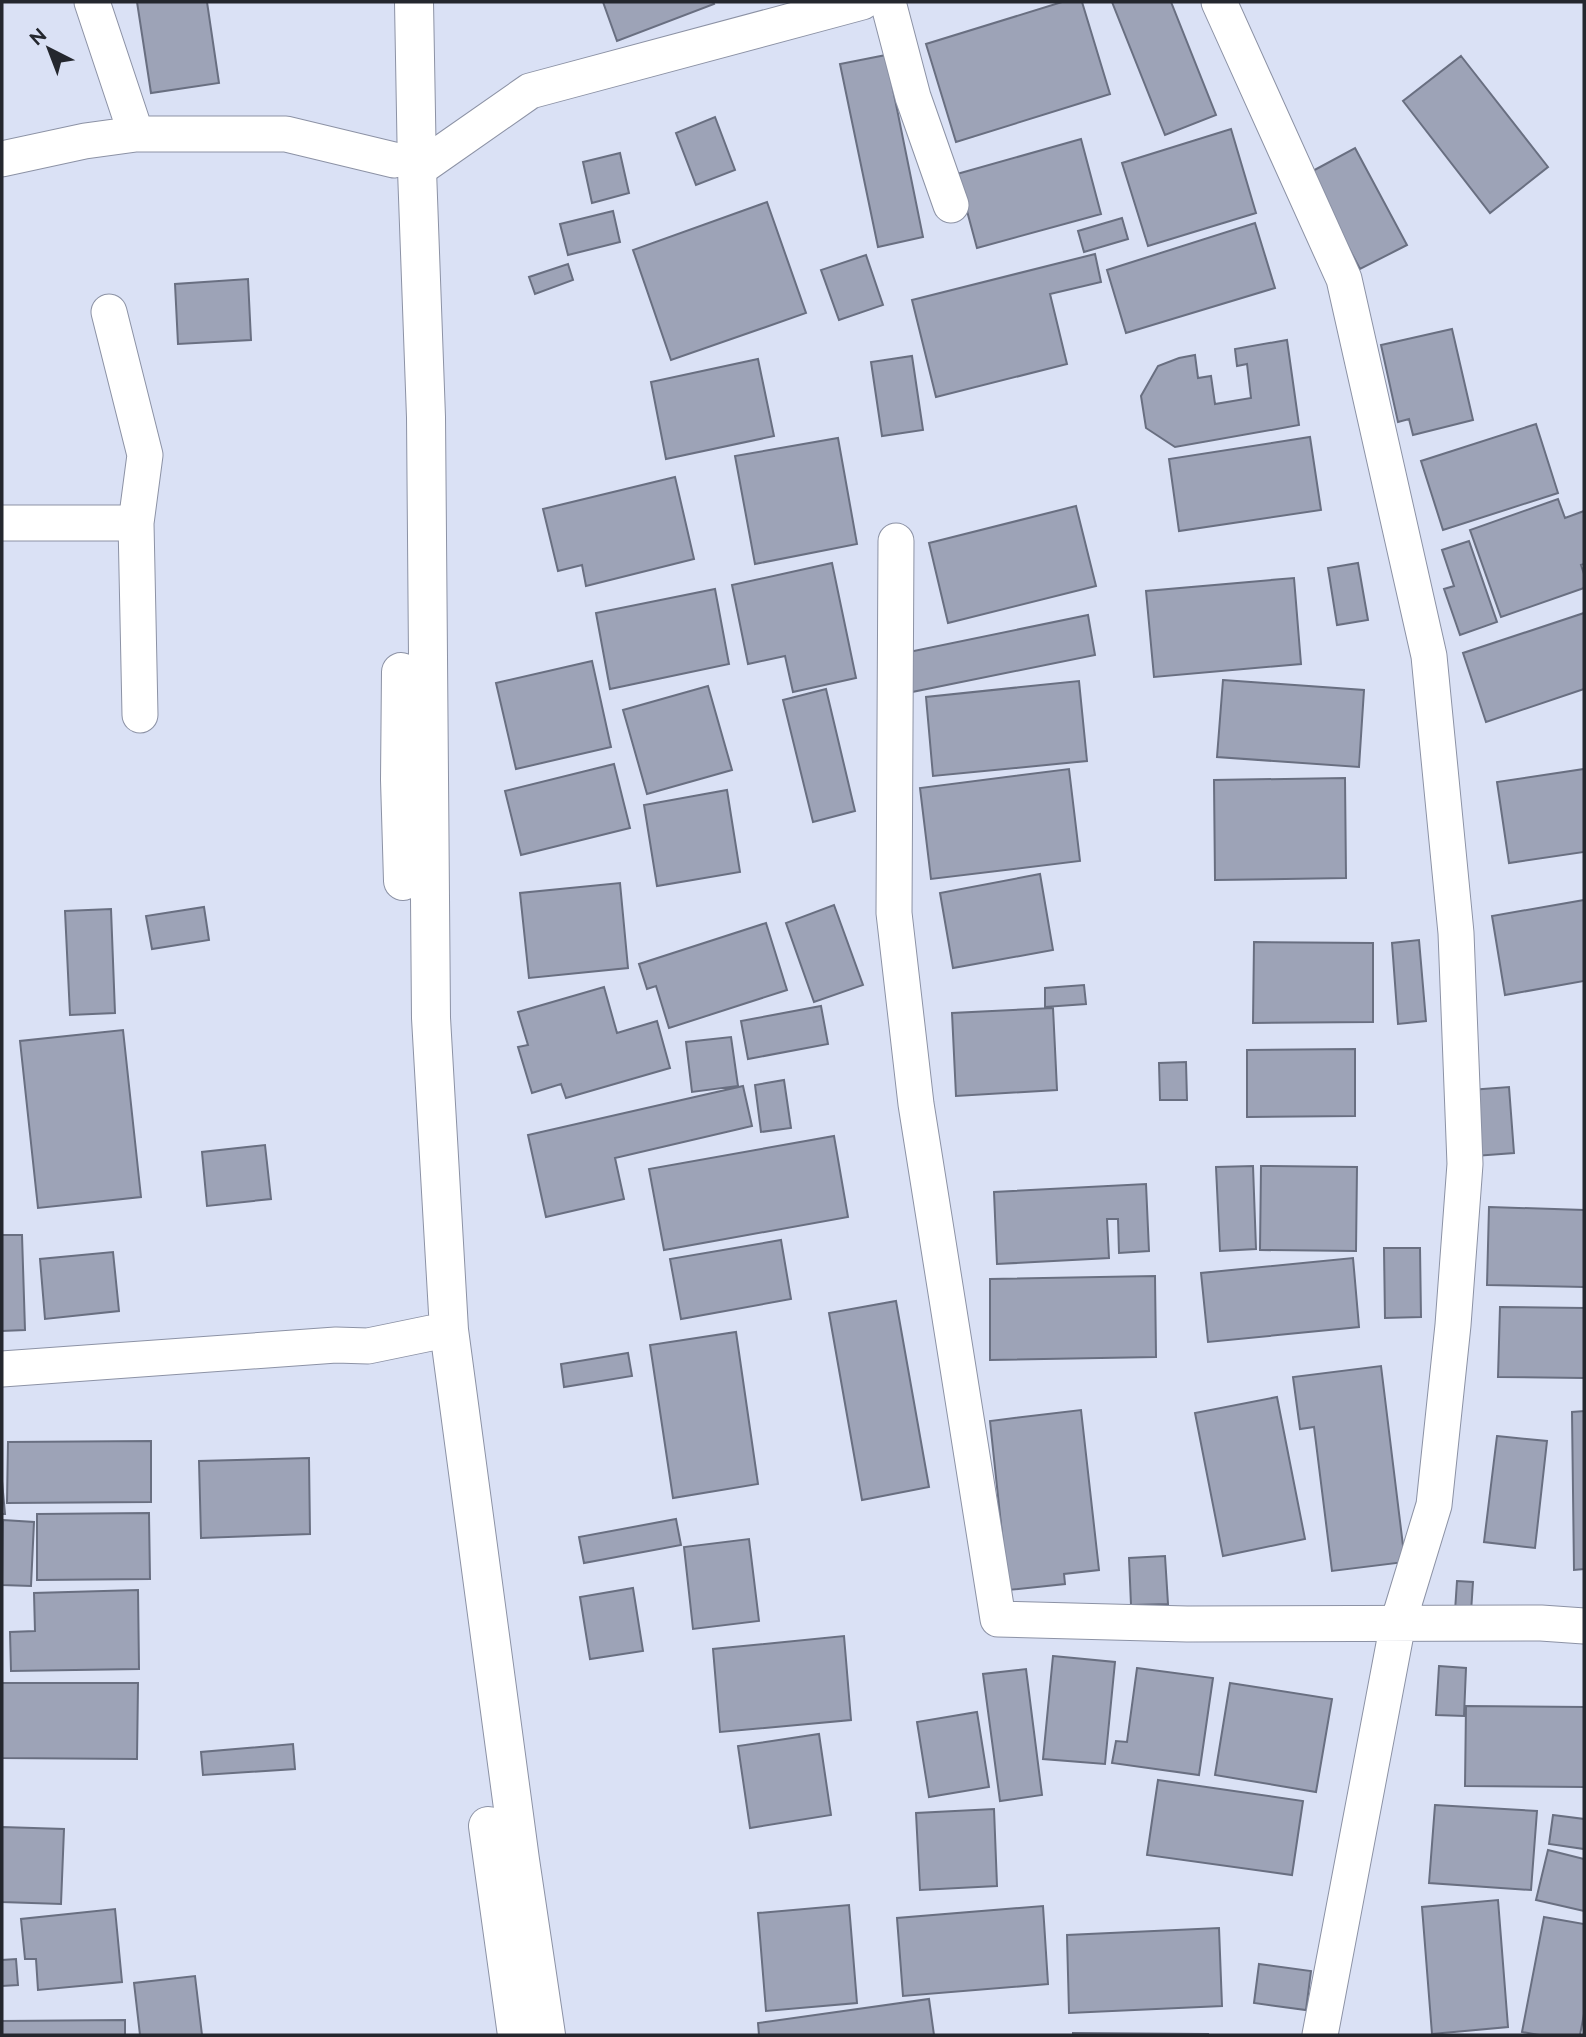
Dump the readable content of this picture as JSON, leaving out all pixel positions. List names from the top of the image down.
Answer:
{
  "north": "top left"
}
